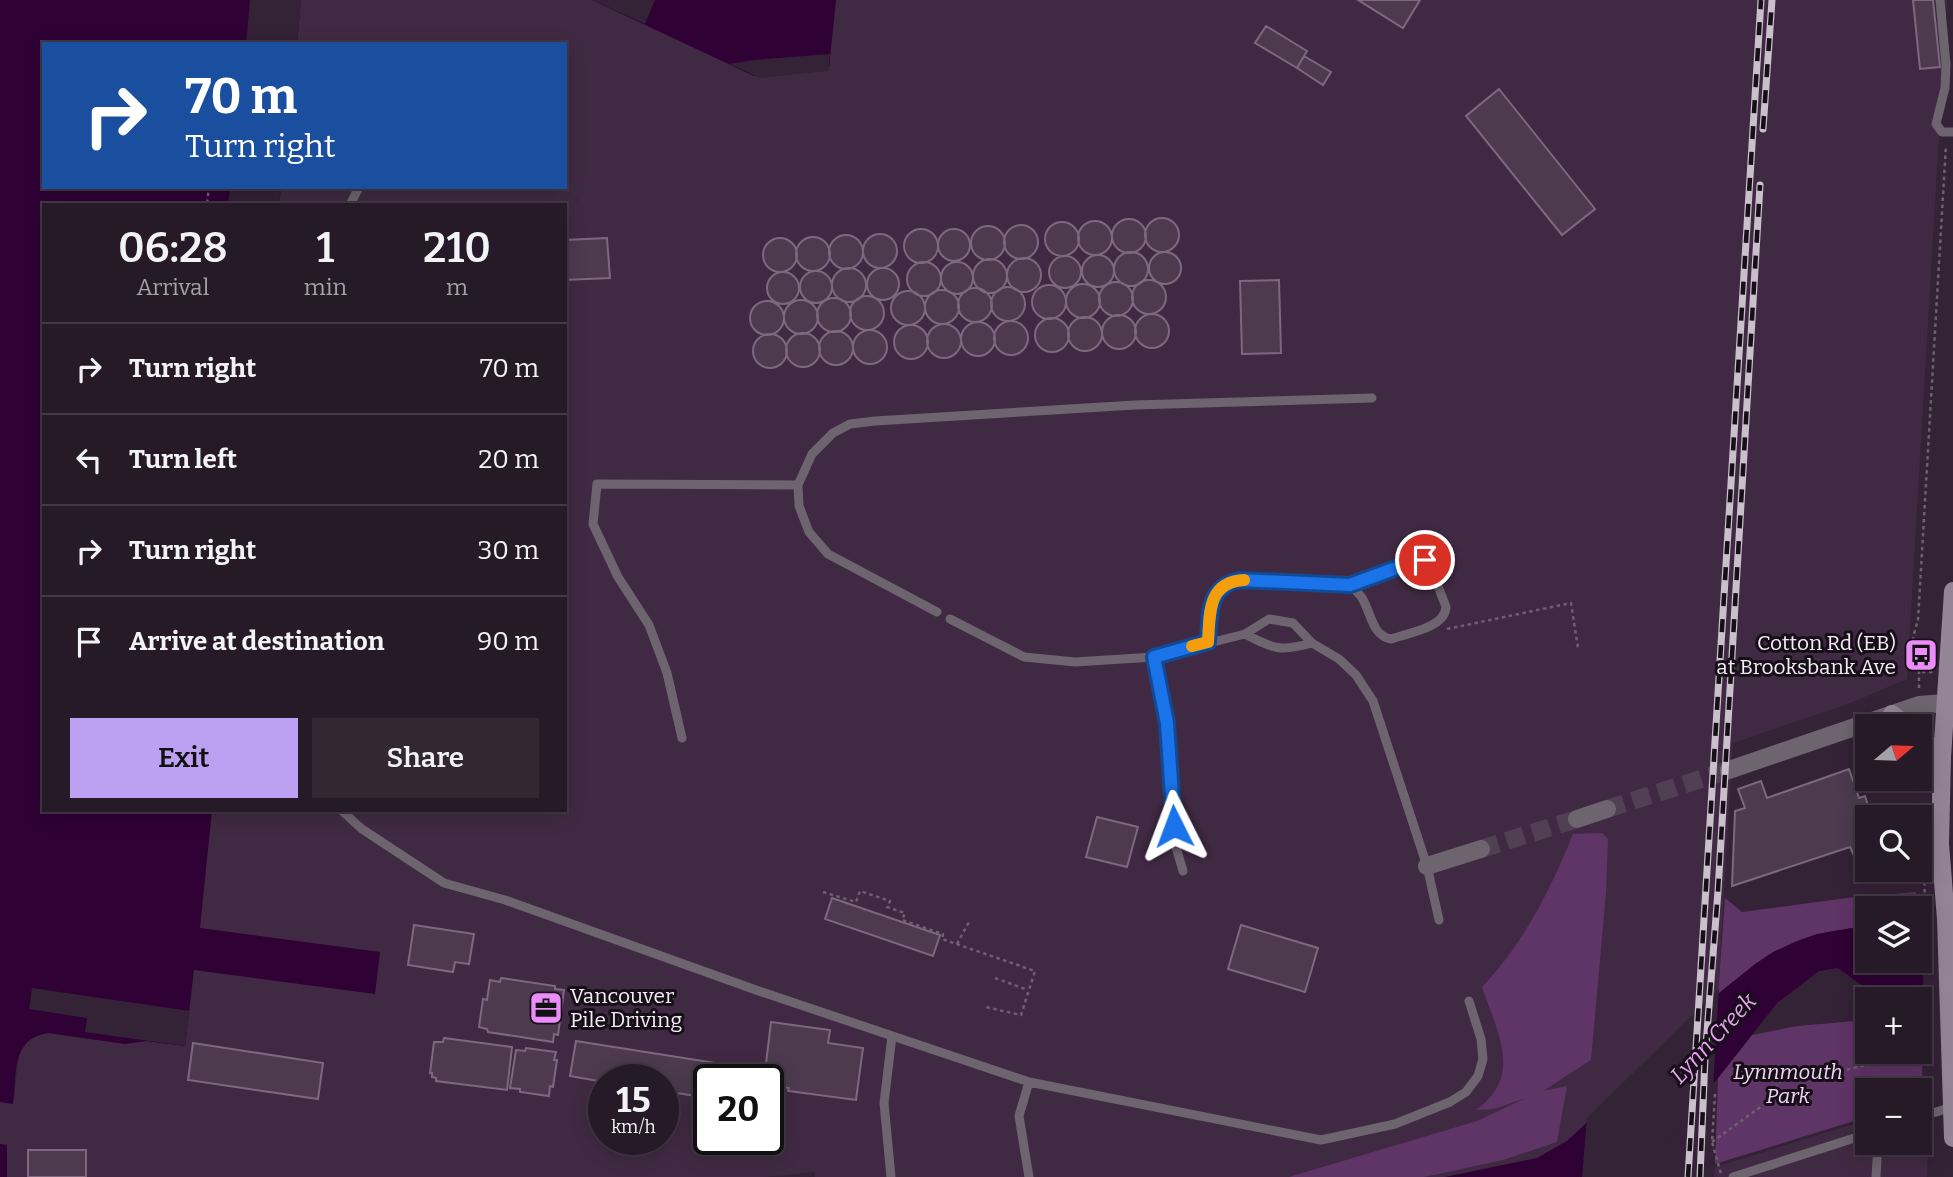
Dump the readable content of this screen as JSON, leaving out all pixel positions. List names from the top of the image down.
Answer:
{
  "water": ["Lynn Creek"],
  "parks": ["Lynnmouth Park"],
  "places": {
    "bus stop": ["Cotton Rd (EB) at Brooksbank Ave"],
    "office": ["Vancouver Pile Driving"]
  },
  "north": "right",
  "page": {
    "turn": ["70 m", "Turn right"],
    "eta": [
      "06:28",
      "Arrival",
      "1",
      "min",
      "210",
      "m"
    ],
    "list": [
      {
        "name": "Turn right",
        "value": "70 m"
      },
      {
        "name": "Turn left",
        "value": "20 m"
      },
      {
        "name": "Turn right",
        "value": "30 m"
      },
      {
        "name": "Arrive at destination",
        "value": "90 m"
      }
    ],
    "buttons": ["Exit", "Share"],
    "map_buttons": ["+", "−"],
    "speed": "15 km/h",
    "limit": "20"
  }
}
